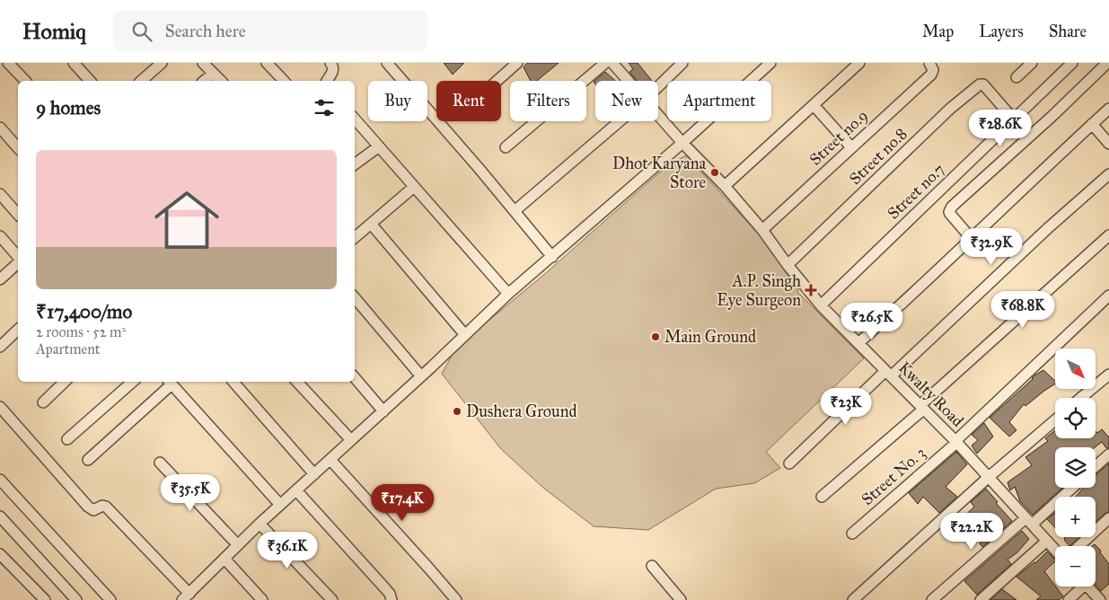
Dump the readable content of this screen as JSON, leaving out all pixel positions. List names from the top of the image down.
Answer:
{
  "streets": {
    "street": [
      "Street no.9",
      "Street no.8",
      "Street no.7",
      "Kwalty Road",
      "Street No. 3"
    ]
  },
  "crossings": [
    ["Street no.9", "Kwalty Road"],
    ["Street no.8", "Street no.7"],
    ["Street no.8", "Kwalty Road"],
    ["Street no.7", "Kwalty Road"],
    ["Kwalty Road", "Street No. 3"]
  ],
  "places": {
    "other": ["Dhot Karyana Store", "Main Ground", "Dushera Ground"],
    "health": ["A.P. Singh Eye Surgeon"]
  },
  "north": "bottom right",
  "page": {
    "header": "Homiq",
    "search": "Search here",
    "nav": ["Map", "Layers", "Share"],
    "chip": [
      "Buy",
      "Rent",
      "Filters",
      "New",
      "Apartment"
    ],
    "heading": "9 homes",
    "price": [
      "₹28.6K",
      "₹32.9K",
      "₹68.8K",
      "₹26.5K",
      "₹23K",
      "₹35.5K",
      "₹17.4K",
      "₹22.2K",
      "₹36.1K"
    ],
    "list": [
      {
        "name": "₹17,400/mo",
        "note": "2 rooms · 52 m² · Apartment"
      }
    ],
    "map_buttons": ["+", "−"]
  }
}
